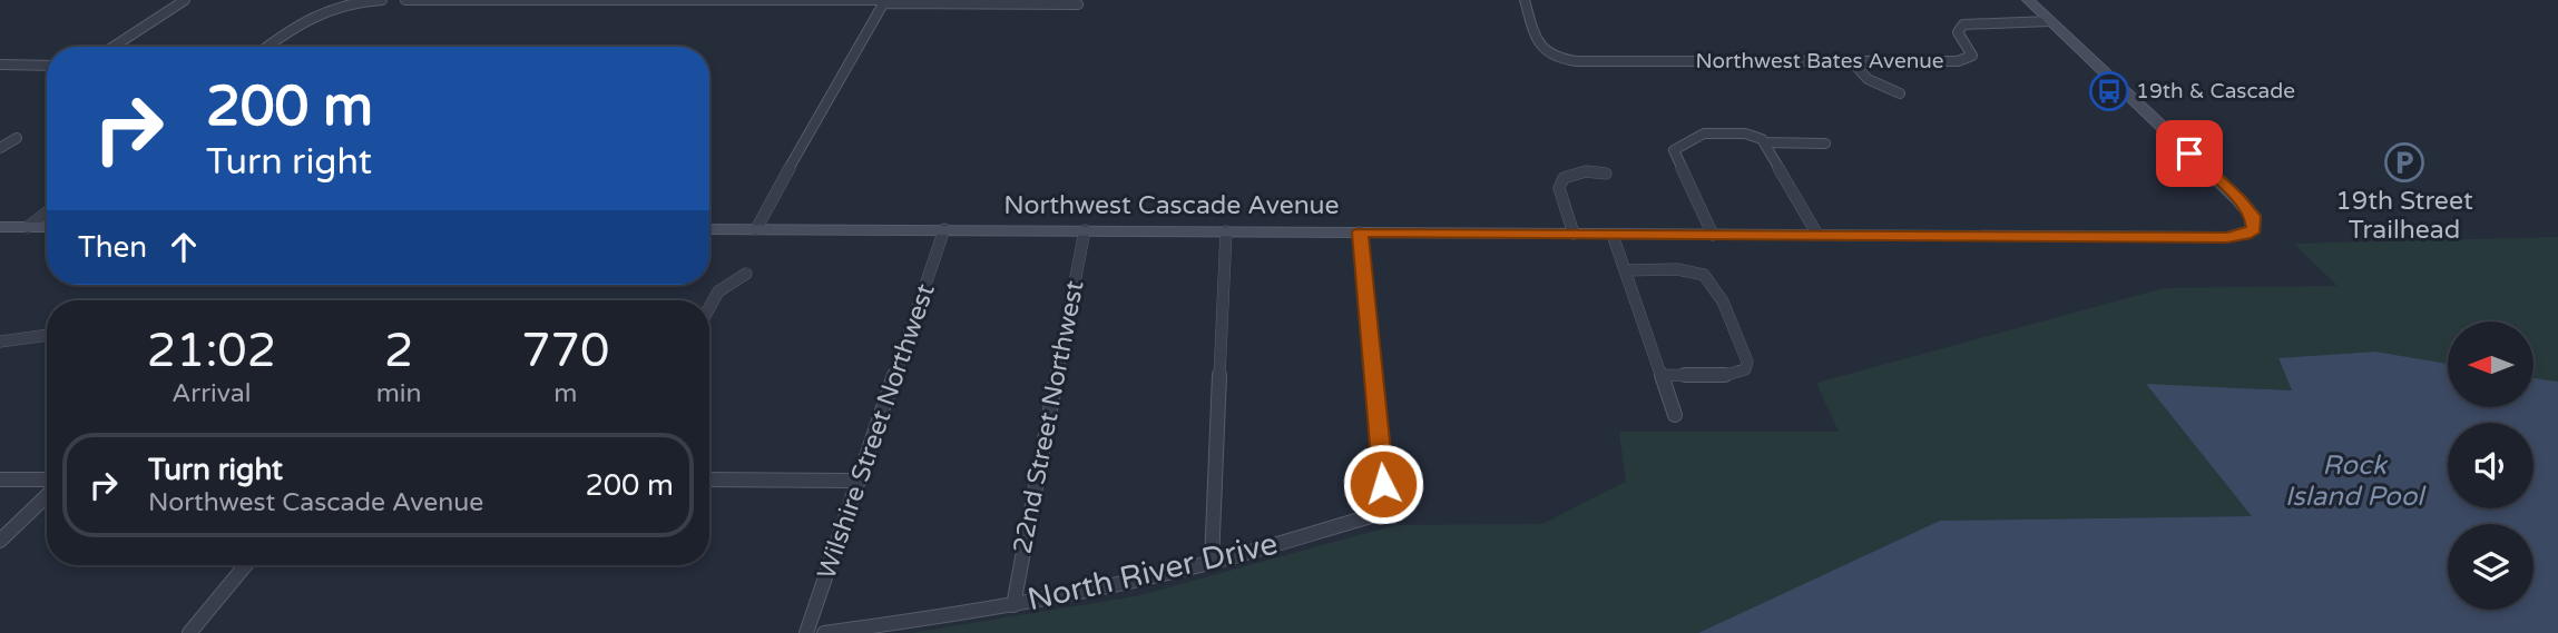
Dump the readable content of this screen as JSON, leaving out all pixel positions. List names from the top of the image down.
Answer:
{
  "streets": {
    "street": [
      "Northwest Bates Avenue",
      "Northwest Cascade Avenue",
      "22nd Street Northwest",
      "Wilshire Street Northwest",
      "North River Drive"
    ]
  },
  "crossings": [
    ["Northwest Bates Avenue", "Northwest Cascade Avenue"],
    ["Northwest Cascade Avenue", "22nd Street Northwest"],
    ["Northwest Cascade Avenue", "Wilshire Street Northwest"],
    ["Northwest Cascade Avenue", "North River Drive"],
    ["22nd Street Northwest", "North River Drive"]
  ],
  "water": ["Rock Island Pool"],
  "places": {
    "bus stop": ["19th & Cascade"],
    "parking": ["19th Street Trailhead"]
  },
  "north": "left",
  "page": {
    "turn": ["200 m", "Turn right"],
    "then": "Then",
    "eta": [
      "21:02",
      "Arrival",
      "2",
      "min",
      "770",
      "m"
    ],
    "list": [
      {
        "name": "Turn right",
        "note": "Northwest Cascade Avenue",
        "value": "200 m"
      }
    ]
  }
}
